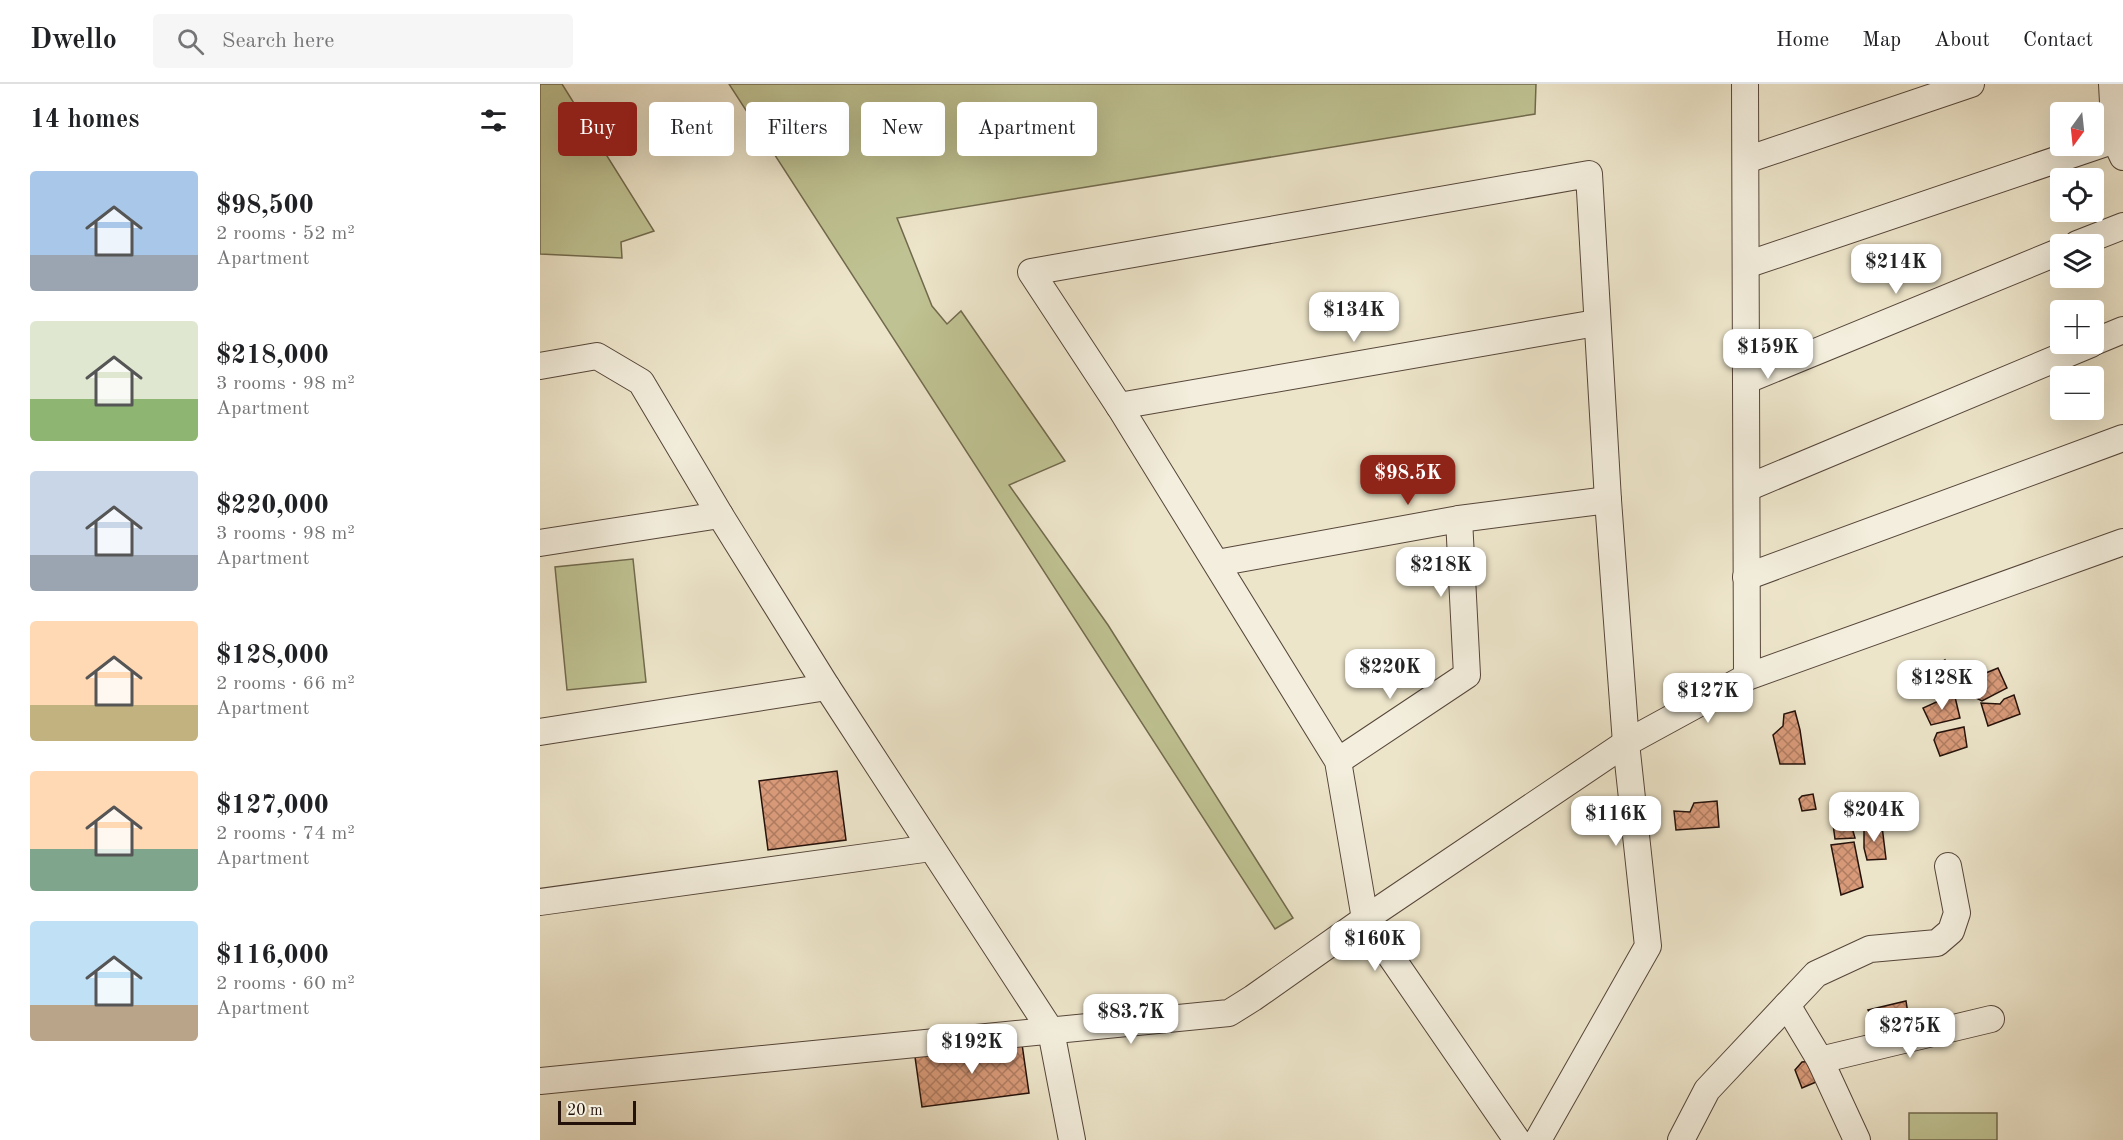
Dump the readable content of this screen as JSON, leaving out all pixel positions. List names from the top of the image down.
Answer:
{
  "scale_bar": "20 m",
  "north": "bottom",
  "page": {
    "header": "Dwello",
    "search": "Search here",
    "nav": [
      "Home",
      "Map",
      "About",
      "Contact"
    ],
    "heading": "14 homes",
    "map_buttons": ["+", "−"],
    "chip": [
      "Buy",
      "Rent",
      "Filters",
      "New",
      "Apartment"
    ],
    "list": [
      {
        "name": "$98,500",
        "note": "2 rooms · 52 m² · Apartment"
      },
      {
        "name": "$218,000",
        "note": "3 rooms · 98 m² · Apartment"
      },
      {
        "name": "$220,000",
        "note": "3 rooms · 98 m² · Apartment"
      },
      {
        "name": "$128,000",
        "note": "2 rooms · 66 m² · Apartment"
      },
      {
        "name": "$127,000",
        "note": "2 rooms · 74 m² · Apartment"
      },
      {
        "name": "$116,000",
        "note": "2 rooms · 60 m² · Apartment"
      }
    ],
    "price": [
      "$214K",
      "$134K",
      "$159K",
      "$98.5K",
      "$218K",
      "$220K",
      "$128K",
      "$127K",
      "$204K",
      "$116K",
      "$160K",
      "$83.7K",
      "$275K",
      "$192K"
    ],
    "scale": "20 m"
  }
}
